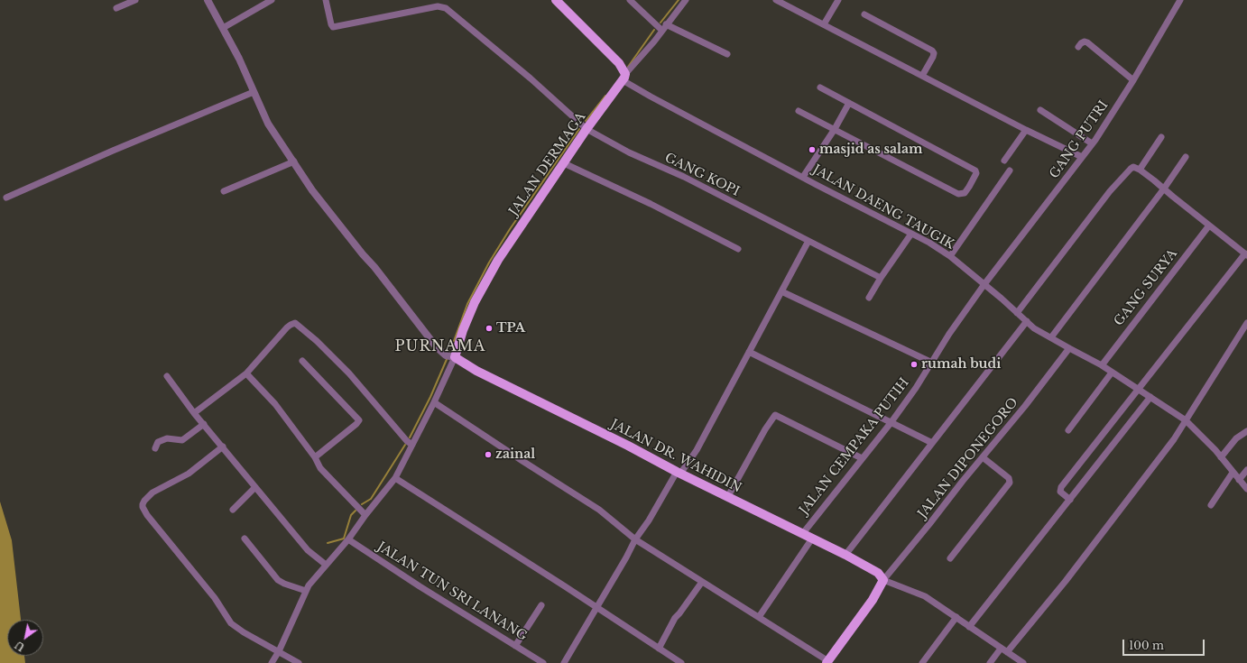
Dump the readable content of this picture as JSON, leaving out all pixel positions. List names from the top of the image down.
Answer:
{
  "streets": {
    "main road": ["JALAN DERMAGA", "JALAN DR. WAHIDIN"],
    "street": [
      "GANG PUTRI",
      "GANG KOPI",
      "JALAN DAENG TAUGIK",
      "GANG SURYA",
      "JALAN CEMPAKA PUTIH",
      "JALAN DIPONEGORO",
      "JALAN TUN SRI LANANG"
    ]
  },
  "crossings": [
    ["GANG PUTRI", "JALAN DAENG TAUGIK"],
    ["GANG PUTRI", "JALAN CEMPAKA PUTIH"],
    ["JALAN DERMAGA", "GANG KOPI"],
    ["JALAN DERMAGA", "JALAN DAENG TAUGIK"],
    ["JALAN DERMAGA", "JALAN DR. WAHIDIN"],
    ["JALAN DAENG TAUGIK", "GANG SURYA"],
    ["JALAN DAENG TAUGIK", "JALAN CEMPAKA PUTIH"],
    ["JALAN DAENG TAUGIK", "JALAN DIPONEGORO"],
    ["JALAN CEMPAKA PUTIH", "JALAN DR. WAHIDIN"],
    ["JALAN DR. WAHIDIN", "JALAN DIPONEGORO"]
  ],
  "districts": ["PURNAMA"],
  "places": [
    "masjid as salam",
    "TPA",
    "rumah budi",
    "zainal"
  ],
  "scale_bar": "100 m",
  "north": "bottom left"
}
